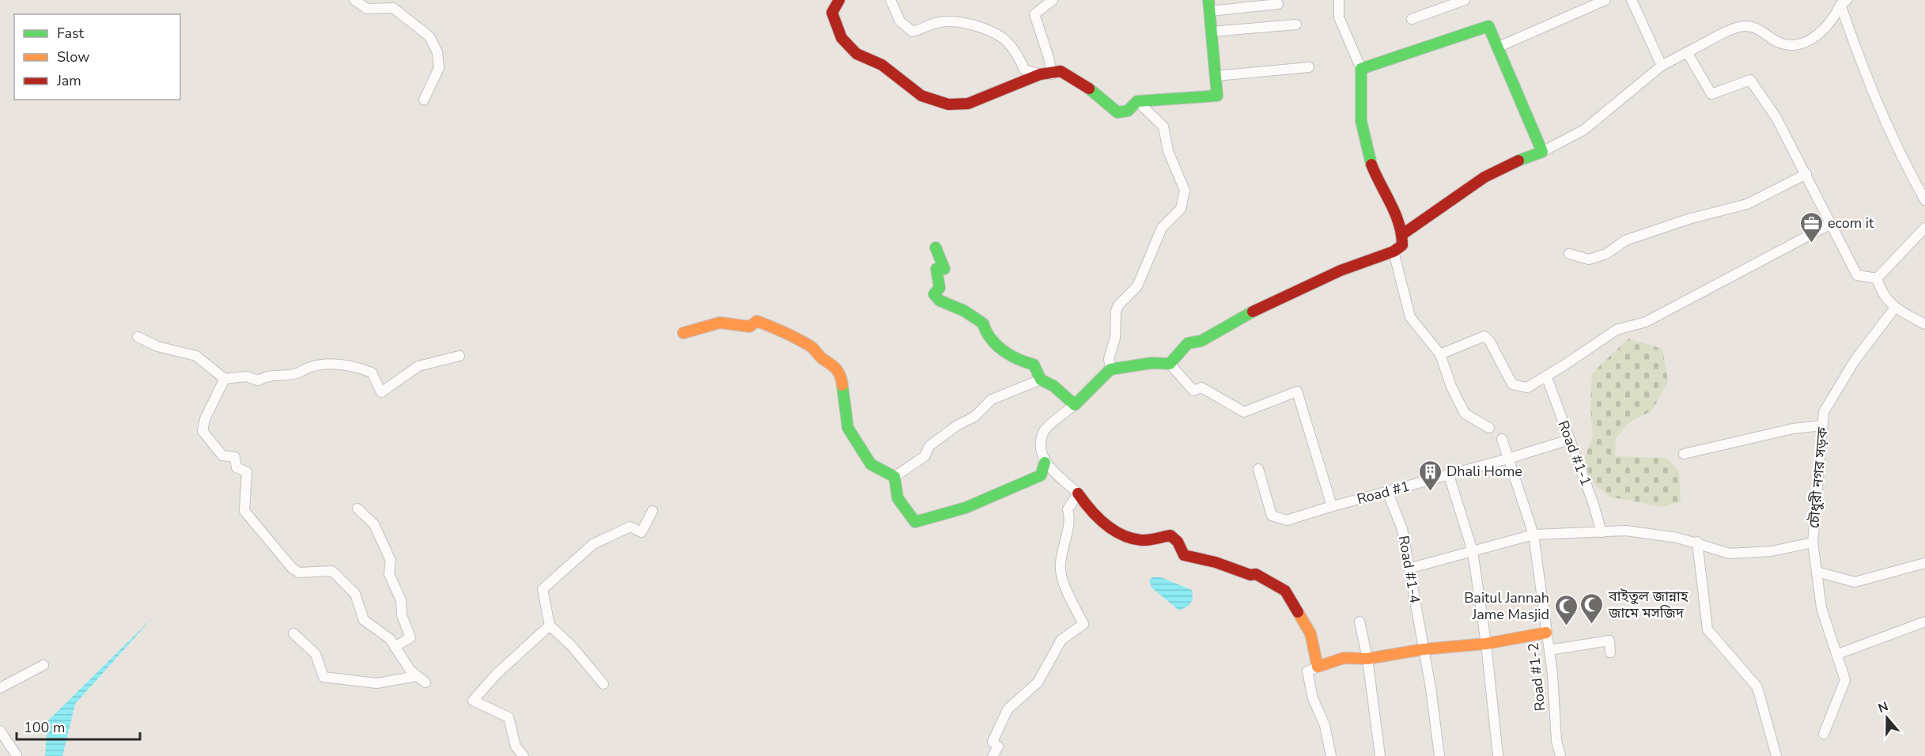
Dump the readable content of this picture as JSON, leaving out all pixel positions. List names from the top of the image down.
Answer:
{
  "streets": {
    "street": [
      "Road #1-1",
      "চৌধুরী নগর সড়ক",
      "Road #1",
      "Road #1-4",
      "Road #1-2"
    ]
  },
  "crossings": [
    ["Road #1-1", "চৌধুরী নগর সড়ক"],
    ["Road #1-1", "Road #1"],
    ["চৌধুরী নগর সড়ক", "Road #1-4"],
    ["Road #1", "Road #1-4"],
    ["Road #1-4", "Road #1-2"]
  ],
  "places": {
    "office": ["ecom it"],
    "building": ["Dhali Home"],
    "mosque": ["বাইতুল জান্নাহ জামে মসজিদ", "Baitul Jannah Jame Masjid"]
  },
  "legend": ["Fast", "Slow", "Jam"],
  "scale_bar": "100 m",
  "north": "top"
}
